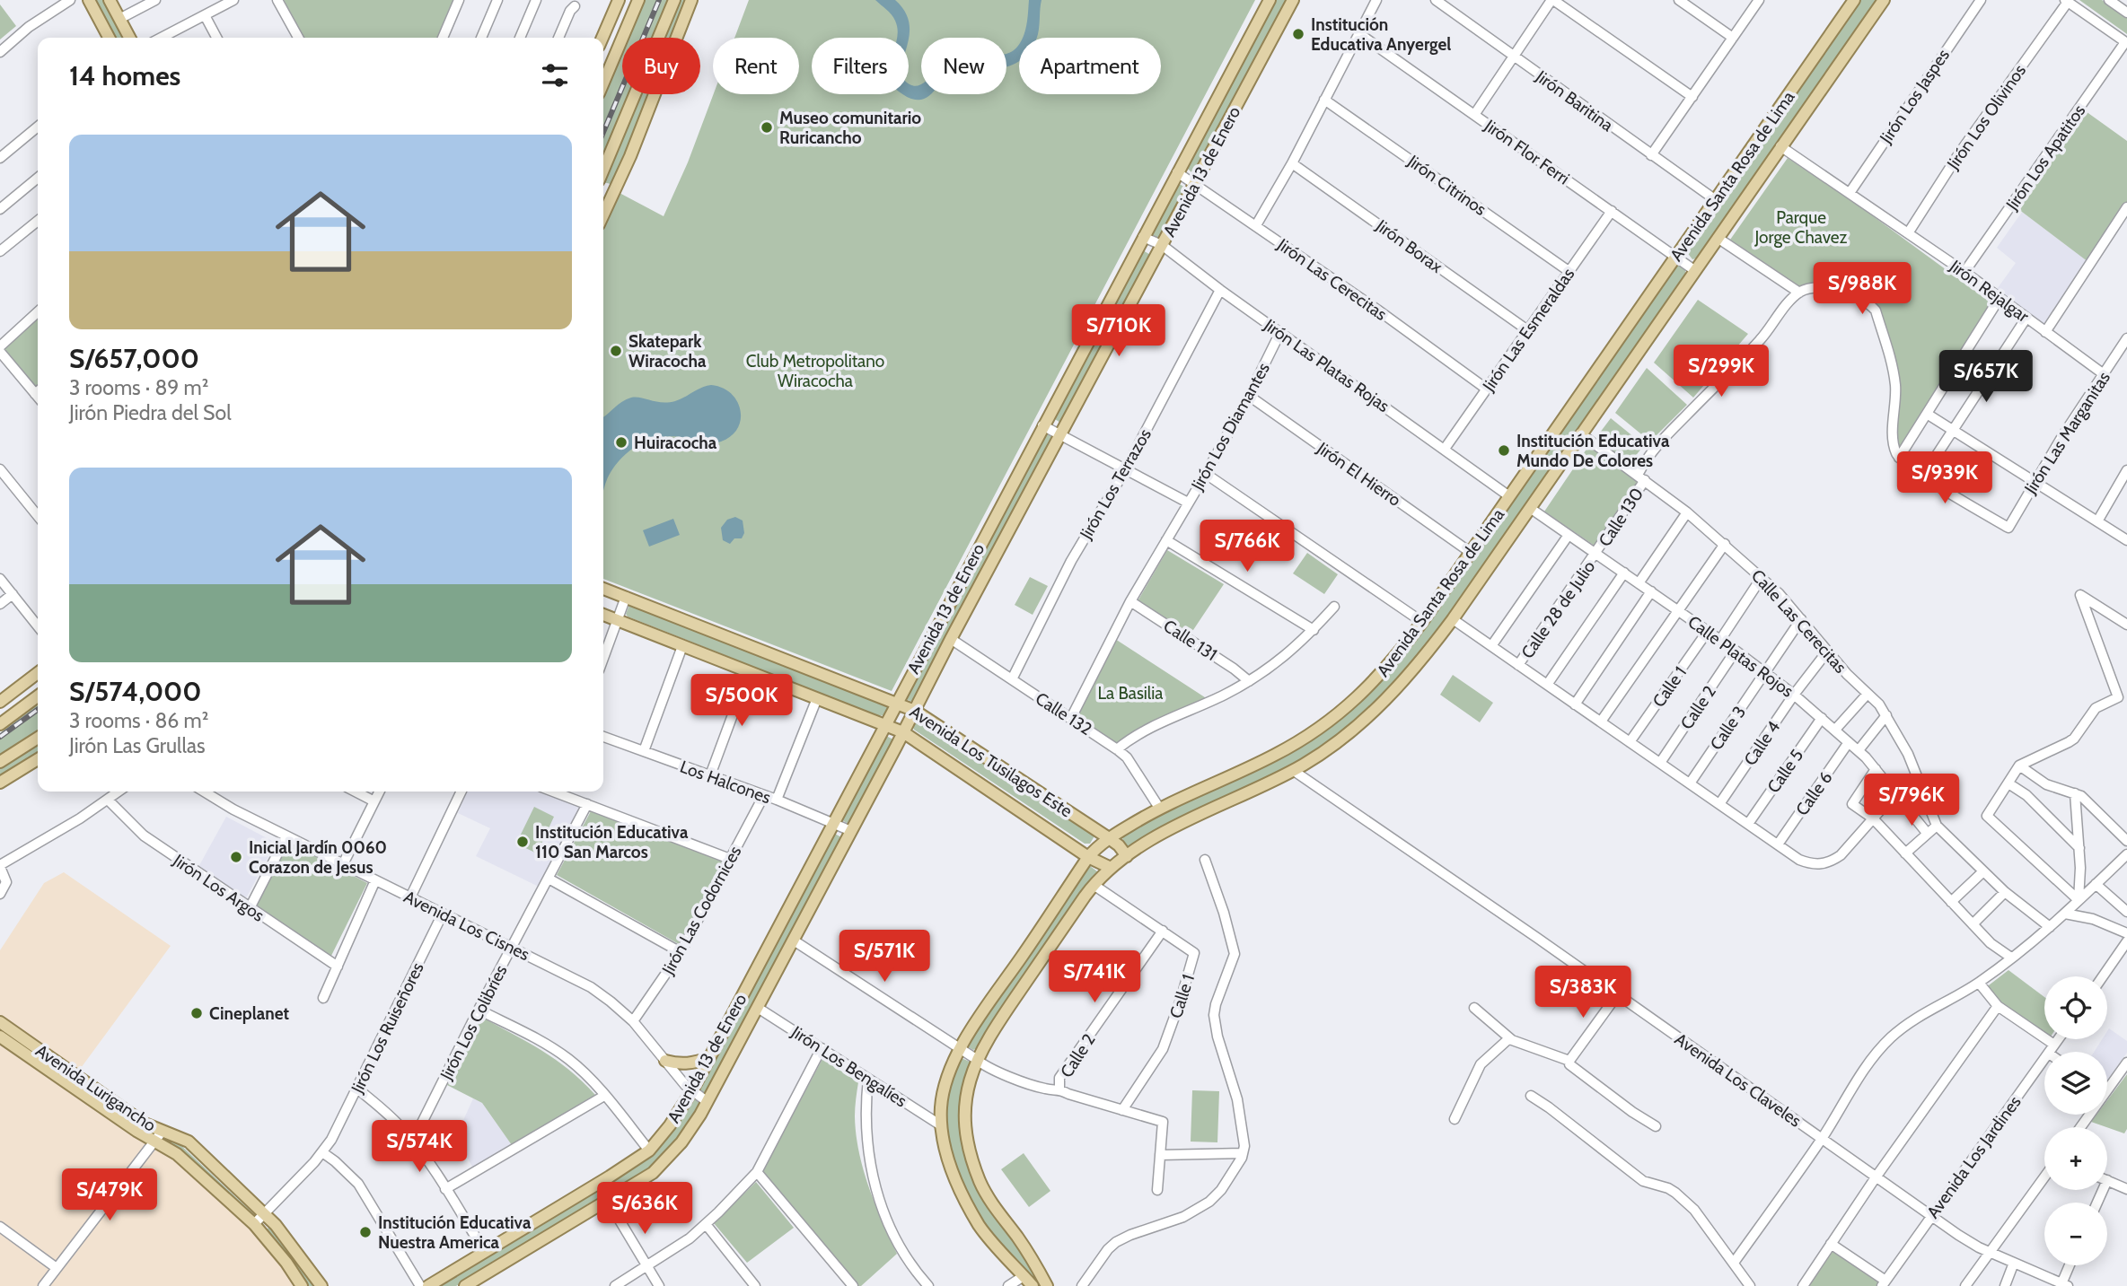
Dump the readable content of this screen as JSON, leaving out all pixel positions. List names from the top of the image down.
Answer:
{
  "streets": {
    "main road": [
      "Avenida 13 de Enero",
      "Avenida Santa Rosa de Lima",
      "Avenida Los Tusilagos Este",
      "Avenida Lurigancho"
    ],
    "street": [
      "Jirón Los Jaspes",
      "Jirón Baritina",
      "Jirón Los Olivinos",
      "Jirón Flor Ferri",
      "Jirón Los Apatitos",
      "Jirón Citrinos",
      "Jirón Borax",
      "Jirón Las Cerecitas",
      "Jirón Rejalgar",
      "Jirón Las Esmeraldas",
      "Jirón Las Platas Rojas",
      "Jirón Los Diamantes",
      "Jirón Las Marganitas",
      "Jirón El Hierro",
      "Jirón Los Terrazos",
      "Calle 130",
      "Calle 28 de Julio",
      "Calle Las Cerecitas",
      "Calle 131",
      "Calle Platas Rojos",
      "Calle 1",
      "Calle 2",
      "Calle 132",
      "Calle 3",
      "Calle 4",
      "Calle 5",
      "Los Halcones",
      "Calle 6",
      "Jirón Los Argos",
      "Jirón Las Codornices",
      "Avenida Los Cisnes",
      "Jirón Los Colibríes",
      "Jirón Los Ruiseñores",
      "Jirón Los Bengalíes",
      "Avenida Los Claveles",
      "Avenida Los Jardines"
    ]
  },
  "crossings": [
    ["Jirón Los Jaspes", "Jirón Rejalgar"],
    ["Jirón Baritina", "Avenida Santa Rosa de Lima"],
    ["Jirón Los Olivinos", "Jirón Rejalgar"],
    ["Jirón Flor Ferri", "Avenida Santa Rosa de Lima"],
    ["Jirón Flor Ferri", "Jirón Las Esmeraldas"],
    ["Jirón Los Apatitos", "Jirón Rejalgar"],
    ["Avenida 13 de Enero", "Jirón Las Cerecitas"],
    ["Avenida 13 de Enero", "Jirón Las Platas Rojas"],
    ["Avenida 13 de Enero", "Calle 132"],
    ["Avenida 13 de Enero", "Avenida Los Tusilagos Este"],
    ["Avenida 13 de Enero", "Los Halcones"],
    ["Avenida 13 de Enero", "Avenida Los Cisnes"],
    ["Avenida 13 de Enero", "Jirón Los Bengalíes"],
    ["Avenida Santa Rosa de Lima", "Jirón Rejalgar"],
    ["Avenida Santa Rosa de Lima", "Jirón Las Platas Rojas"],
    ["Avenida Santa Rosa de Lima", "Jirón El Hierro"],
    ["Avenida Santa Rosa de Lima", "Calle Las Cerecitas"],
    ["Avenida Santa Rosa de Lima", "Calle Platas Rojos"],
    ["Avenida Santa Rosa de Lima", "Calle 1"],
    ["Avenida Santa Rosa de Lima", "Calle 132"],
    ["Avenida Santa Rosa de Lima", "Avenida Los Tusilagos Este"],
    ["Avenida Santa Rosa de Lima", "Jirón Los Bengalíes"],
    ["Avenida Santa Rosa de Lima", "Avenida Los Claveles"],
    ["Jirón Citrinos", "Jirón Las Esmeraldas"],
    ["Jirón Borax", "Jirón Las Esmeraldas"],
    ["Jirón Las Cerecitas", "Jirón Las Esmeraldas"],
    ["Jirón Rejalgar", "Jirón Las Marganitas"],
    ["Jirón Las Esmeraldas", "Jirón Las Platas Rojas"],
    ["Jirón Las Platas Rojas", "Jirón Los Diamantes"],
    ["Jirón Las Platas Rojas", "Jirón Los Terrazos"],
    ["Jirón Los Diamantes", "Jirón El Hierro"],
    ["Jirón Los Diamantes", "Calle 131"],
    ["Jirón Los Diamantes", "Calle 132"],
    ["Jirón Los Terrazos", "Calle 132"],
    ["Calle 130", "Calle 28 de Julio"],
    ["Calle 130", "Calle Las Cerecitas"],
    ["Calle 130", "Calle Platas Rojos"],
    ["Calle 28 de Julio", "Calle Platas Rojos"],
    ["Calle Las Cerecitas", "Calle 3"],
    ["Calle Las Cerecitas", "Calle 4"],
    ["Calle Platas Rojos", "Calle 1"],
    ["Calle Platas Rojos", "Calle 2"],
    ["Calle Platas Rojos", "Calle 3"],
    ["Calle Platas Rojos", "Calle 4"],
    ["Calle Platas Rojos", "Calle 5"],
    ["Calle Platas Rojos", "Calle 6"],
    ["Calle 1", "Calle 2"],
    ["Los Halcones", "Jirón Las Codornices"],
    ["Jirón Las Codornices", "Avenida Los Cisnes"],
    ["Avenida Los Cisnes", "Jirón Los Colibríes"],
    ["Avenida Los Cisnes", "Jirón Los Ruiseñores"],
    ["Jirón Los Ruiseñores", "Avenida Lurigancho"],
    ["Avenida Los Claveles", "Avenida Los Jardines"]
  ],
  "parks": ["Parque Jorge Chavez", "Club Metropolitano Wiracocha", "La Basilia"],
  "places": [
    "Institución Educativa Anyergel",
    "Museo comunitario Ruricancho",
    "Skatepark Wiracocha",
    "Huiracocha",
    "Institución Educativa Mundo De Colores",
    "Institución Educativa 110 San Marcos",
    "Inicial Jardín 0060 Corazon de Jesus",
    "Cineplanet",
    "Institución Educativa Nuestra America"
  ],
  "page": {
    "chip": [
      "Buy",
      "Rent",
      "Filters",
      "New",
      "Apartment"
    ],
    "heading": "14 homes",
    "list": [
      {
        "name": "S/657,000",
        "note": "3 rooms · 89 m² · Jirón Piedra del Sol"
      },
      {
        "name": "S/574,000",
        "note": "3 rooms · 86 m² · Jirón Las Grullas"
      }
    ],
    "price": [
      "S/988K",
      "S/710K",
      "S/299K",
      "S/657K",
      "S/939K",
      "S/766K",
      "S/500K",
      "S/796K",
      "S/571K",
      "S/741K",
      "S/383K",
      "S/574K",
      "S/479K",
      "S/636K"
    ],
    "map_buttons": ["+", "−"]
  }
}
